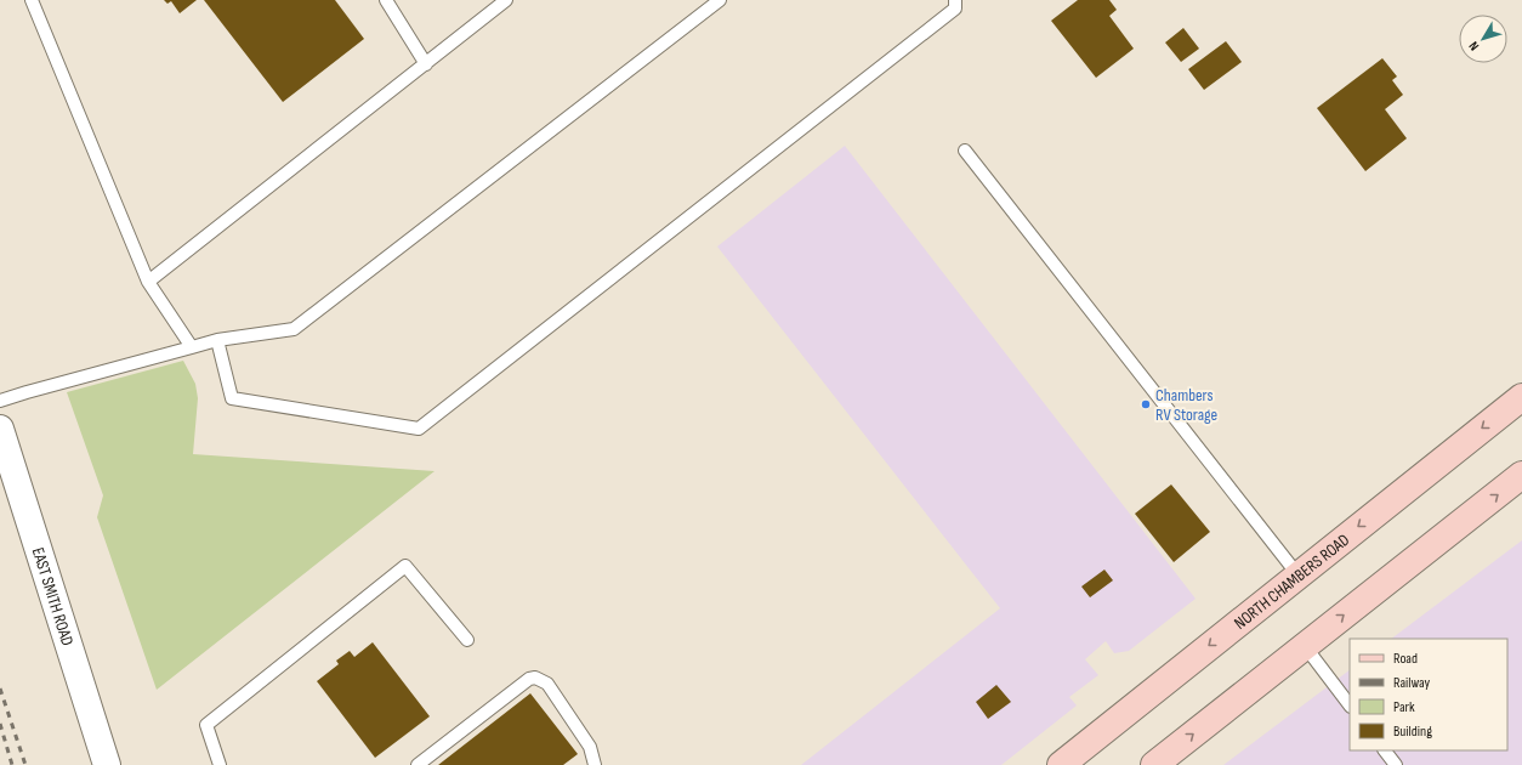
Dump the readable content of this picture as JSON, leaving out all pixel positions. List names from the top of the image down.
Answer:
{
  "streets": {
    "main road": ["NORTH CHAMBERS ROAD"],
    "street": ["EAST SMITH ROAD"]
  },
  "places": ["Chambers RV Storage"],
  "legend": [
    "Road",
    "Railway",
    "Park",
    "Building"
  ],
  "north": "bottom left"
}
